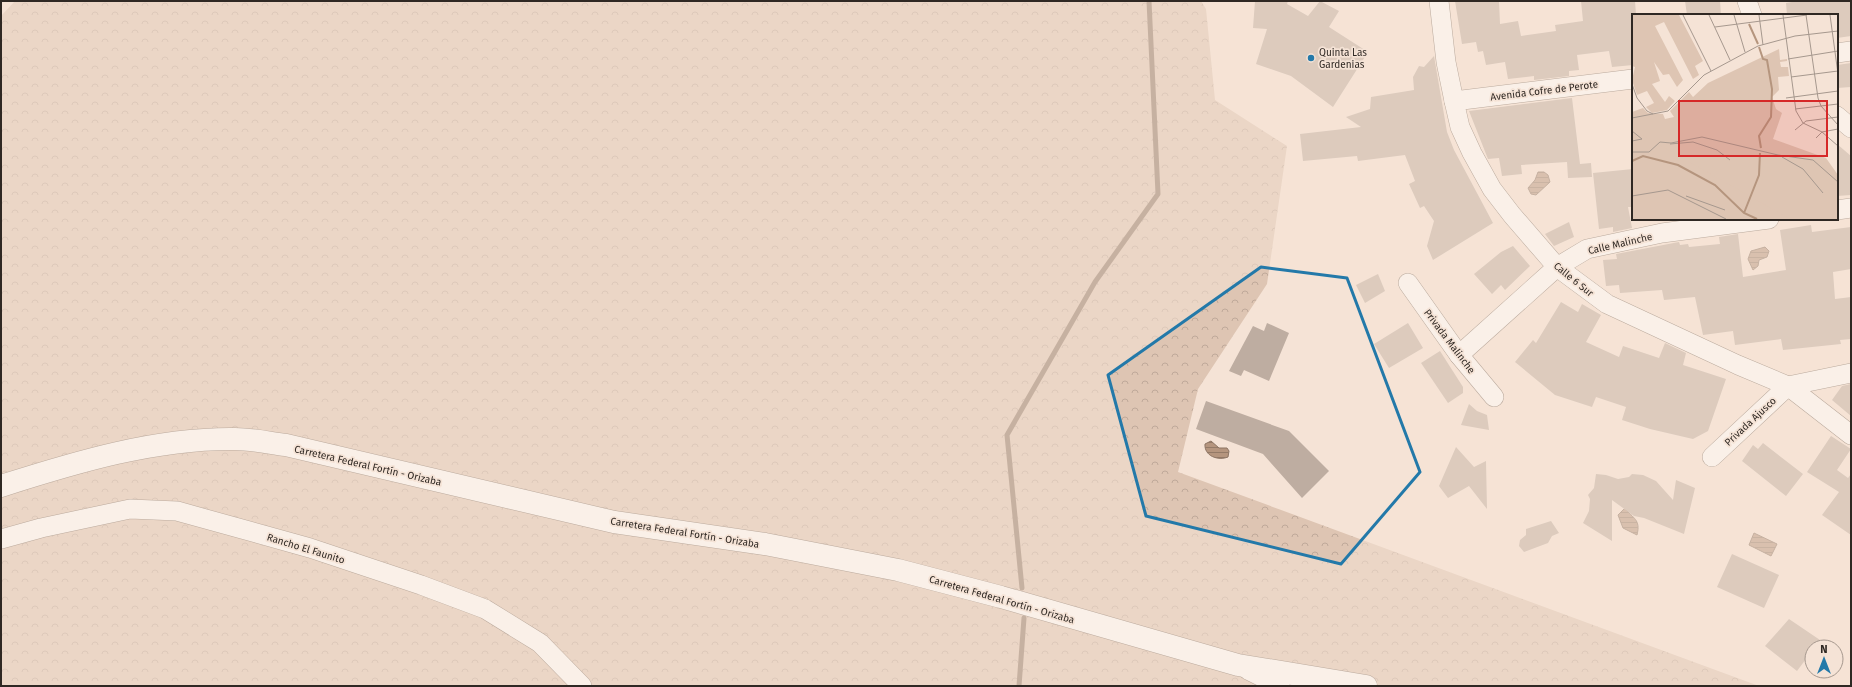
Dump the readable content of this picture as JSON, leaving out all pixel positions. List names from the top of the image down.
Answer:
{
  "streets": {
    "main road": ["Carretera Federal Fortín - Orizaba"],
    "street": [
      "Avenida Cofre de Perote",
      "Calle Malinche",
      "Calle 6 Sur",
      "Privada Malinche",
      "Privada Ajusco",
      "Rancho El Faunito"
    ]
  },
  "crossings": [
    ["Avenida Cofre de Perote", "Calle 6 Sur"],
    ["Calle Malinche", "Calle 6 Sur"],
    ["Calle Malinche", "Privada Malinche"],
    ["Calle 6 Sur", "Privada Ajusco"]
  ],
  "places": ["Quinta Las Gardenias"],
  "north": "top"
}
